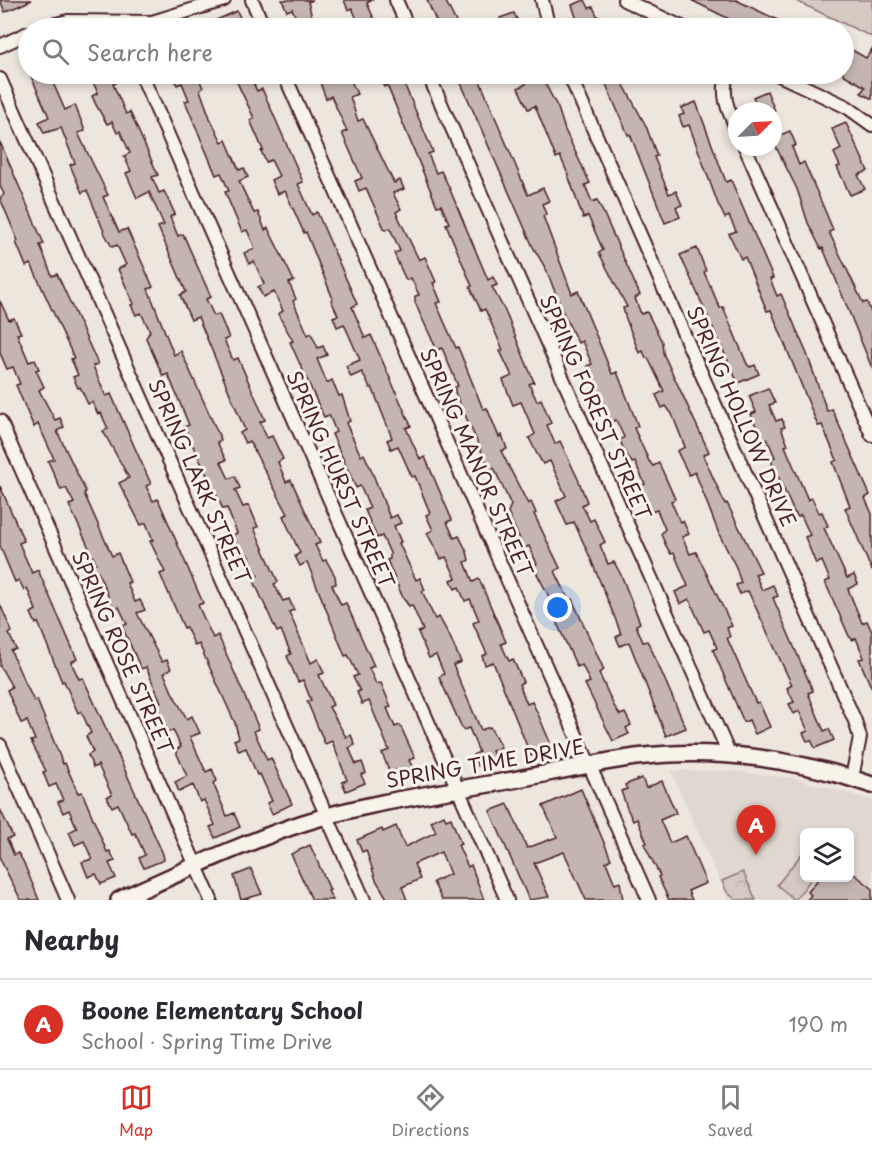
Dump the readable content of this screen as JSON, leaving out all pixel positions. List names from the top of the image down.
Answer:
{
  "streets": {
    "street": [
      "SPRING FOREST STREET",
      "SPRING HOLLOW DRIVE",
      "SPRING MANOR STREET",
      "SPRING HURST STREET",
      "SPRING LARK STREET",
      "SPRING ROSE STREET",
      "SPRING TIME DRIVE"
    ]
  },
  "crossings": [
    ["SPRING FOREST STREET", "SPRING TIME DRIVE"],
    ["SPRING HOLLOW DRIVE", "SPRING TIME DRIVE"],
    ["SPRING MANOR STREET", "SPRING TIME DRIVE"],
    ["SPRING HURST STREET", "SPRING TIME DRIVE"],
    ["SPRING LARK STREET", "SPRING TIME DRIVE"],
    ["SPRING ROSE STREET", "SPRING TIME DRIVE"]
  ],
  "north": "top right",
  "page": {
    "search": "Search here",
    "pins": "A",
    "heading": "Nearby",
    "list": [
      {
        "mark": "A",
        "name": "Boone Elementary School",
        "note": "School · Spring Time Drive",
        "value": "190 m"
      }
    ],
    "nav": ["Map", "Directions", "Saved"]
  }
}
